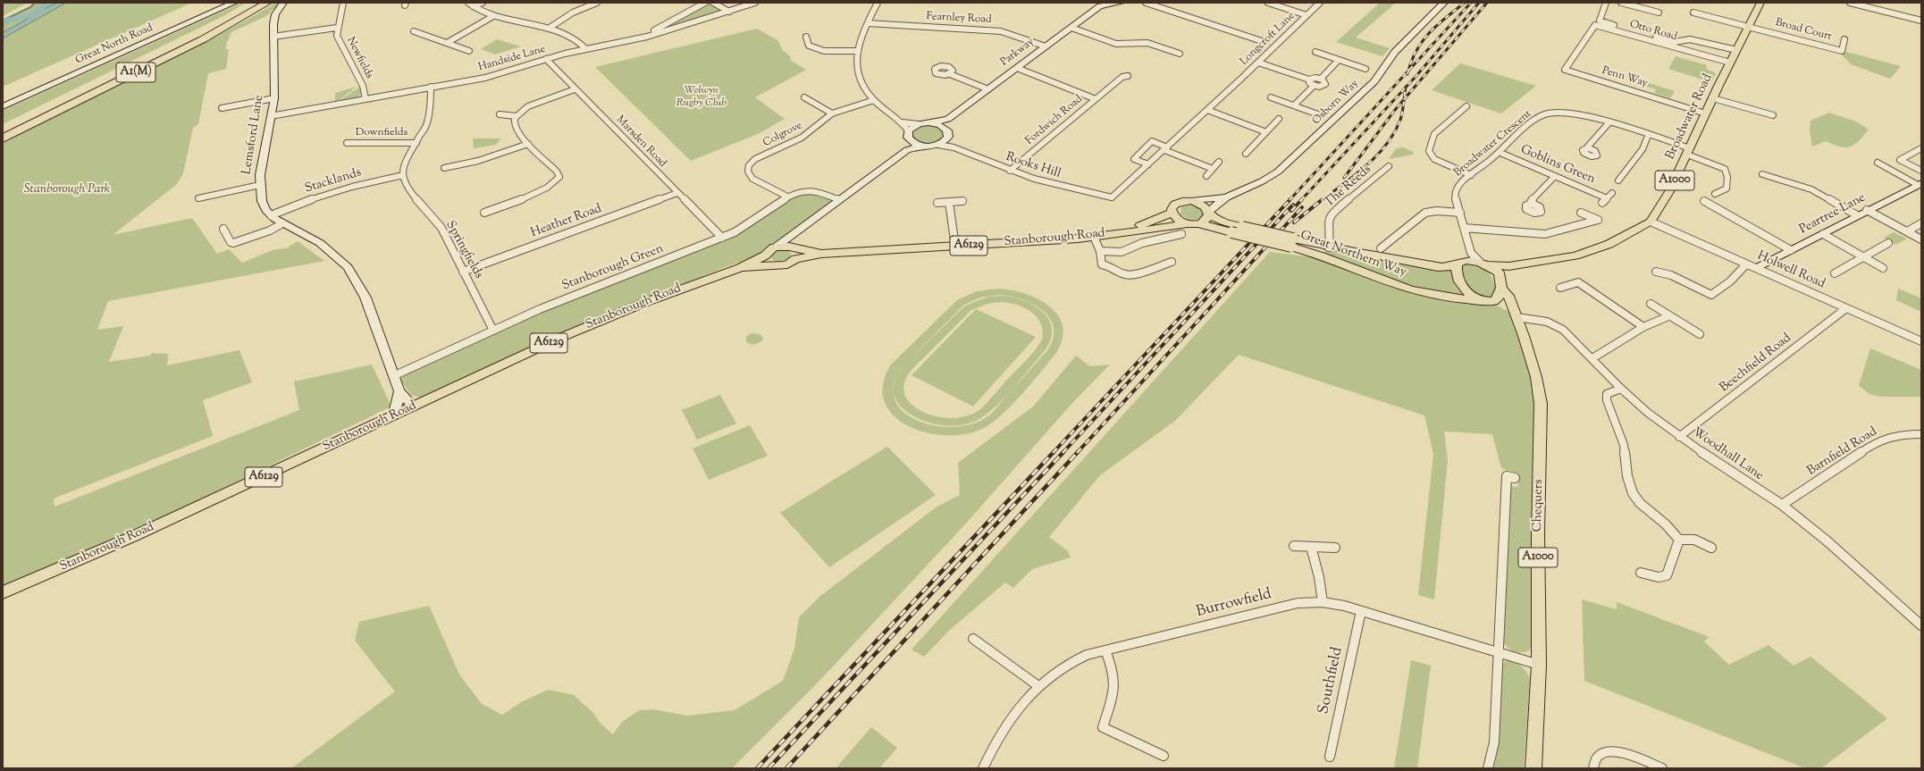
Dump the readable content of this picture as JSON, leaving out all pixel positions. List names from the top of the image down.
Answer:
{
  "streets": {
    "highway": ["A1(M)"],
    "main road": [
      "Broadwater Road",
      "A1000",
      "Stanborough Road",
      "A6129",
      "Great Northern Way",
      "Chequers"
    ],
    "street": [
      "Fearnley Road",
      "Broad Court",
      "Otto Road",
      "Longcroft Lane",
      "Great North Road",
      "Parkway",
      "Newfields",
      "Handside Lane",
      "Penn Way",
      "Osborn Way",
      "Fordwich Road",
      "Downfields",
      "Lemsford Lane",
      "Colgrove",
      "Marsden Road",
      "Broadwater Crescent",
      "Goblins Green",
      "Rooks Hill",
      "Stacklands",
      "The Reeds",
      "Peartree Lane",
      "Heather Road",
      "Springfields",
      "Stanborough Green",
      "Holwell Road",
      "Beechfield Road",
      "Barnfield Road",
      "Woodhall Lane",
      "Burrowfield",
      "Southfield"
    ]
  },
  "crossings": [
    ["Fearnley Road", "Parkway"],
    ["Broad Court", "Broadwater Road"],
    ["Otto Road", "Penn Way"],
    ["Otto Road", "Broadwater Road"],
    ["Longcroft Lane", "Rooks Hill"],
    ["Parkway", "Fordwich Road"],
    ["Newfields", "Handside Lane"],
    ["Newfields", "Lemsford Lane"],
    ["Handside Lane", "Lemsford Lane"],
    ["Handside Lane", "Marsden Road"],
    ["Handside Lane", "Springfields"],
    ["Penn Way", "Broadwater Road"],
    ["Osborn Way", "Stanborough Road"],
    ["Osborn Way", "Great Northern Way"],
    ["Broadwater Road", "Broadwater Crescent"],
    ["Broadwater Road", "A1000"],
    ["Broadwater Road", "Great Northern Way"],
    ["Broadwater Road", "Holwell Road"],
    ["Broadwater Road", "Chequers"],
    ["Fordwich Road", "Rooks Hill"],
    ["Downfields", "Springfields"],
    ["Lemsford Lane", "Stacklands"],
    ["Lemsford Lane", "Stanborough Road"],
    ["Lemsford Lane", "Stanborough Green"],
    ["Colgrove", "Stanborough Green"],
    ["Marsden Road", "Heather Road"],
    ["Marsden Road", "Stanborough Green"],
    ["Broadwater Crescent", "Goblins Green"],
    ["Broadwater Crescent", "A1000"],
    ["Broadwater Crescent", "Great Northern Way"],
    ["Broadwater Crescent", "Chequers"],
    ["A1000", "Great Northern Way"],
    ["A1000", "Chequers"],
    ["Stacklands", "Springfields"],
    ["Peartree Lane", "Holwell Road"],
    ["Heather Road", "Springfields"],
    ["Stanborough Road", "Great Northern Way"],
    ["Springfields", "Stanborough Green"],
    ["Great Northern Way", "Chequers"],
    ["Holwell Road", "Beechfield Road"],
    ["Beechfield Road", "Woodhall Lane"],
    ["Barnfield Road", "Woodhall Lane"],
    ["Woodhall Lane", "Chequers"],
    ["Chequers", "Burrowfield"],
    ["Burrowfield", "Southfield"]
  ],
  "parks": ["Welwyn Rugby Club", "Stanborough Park"]
}
